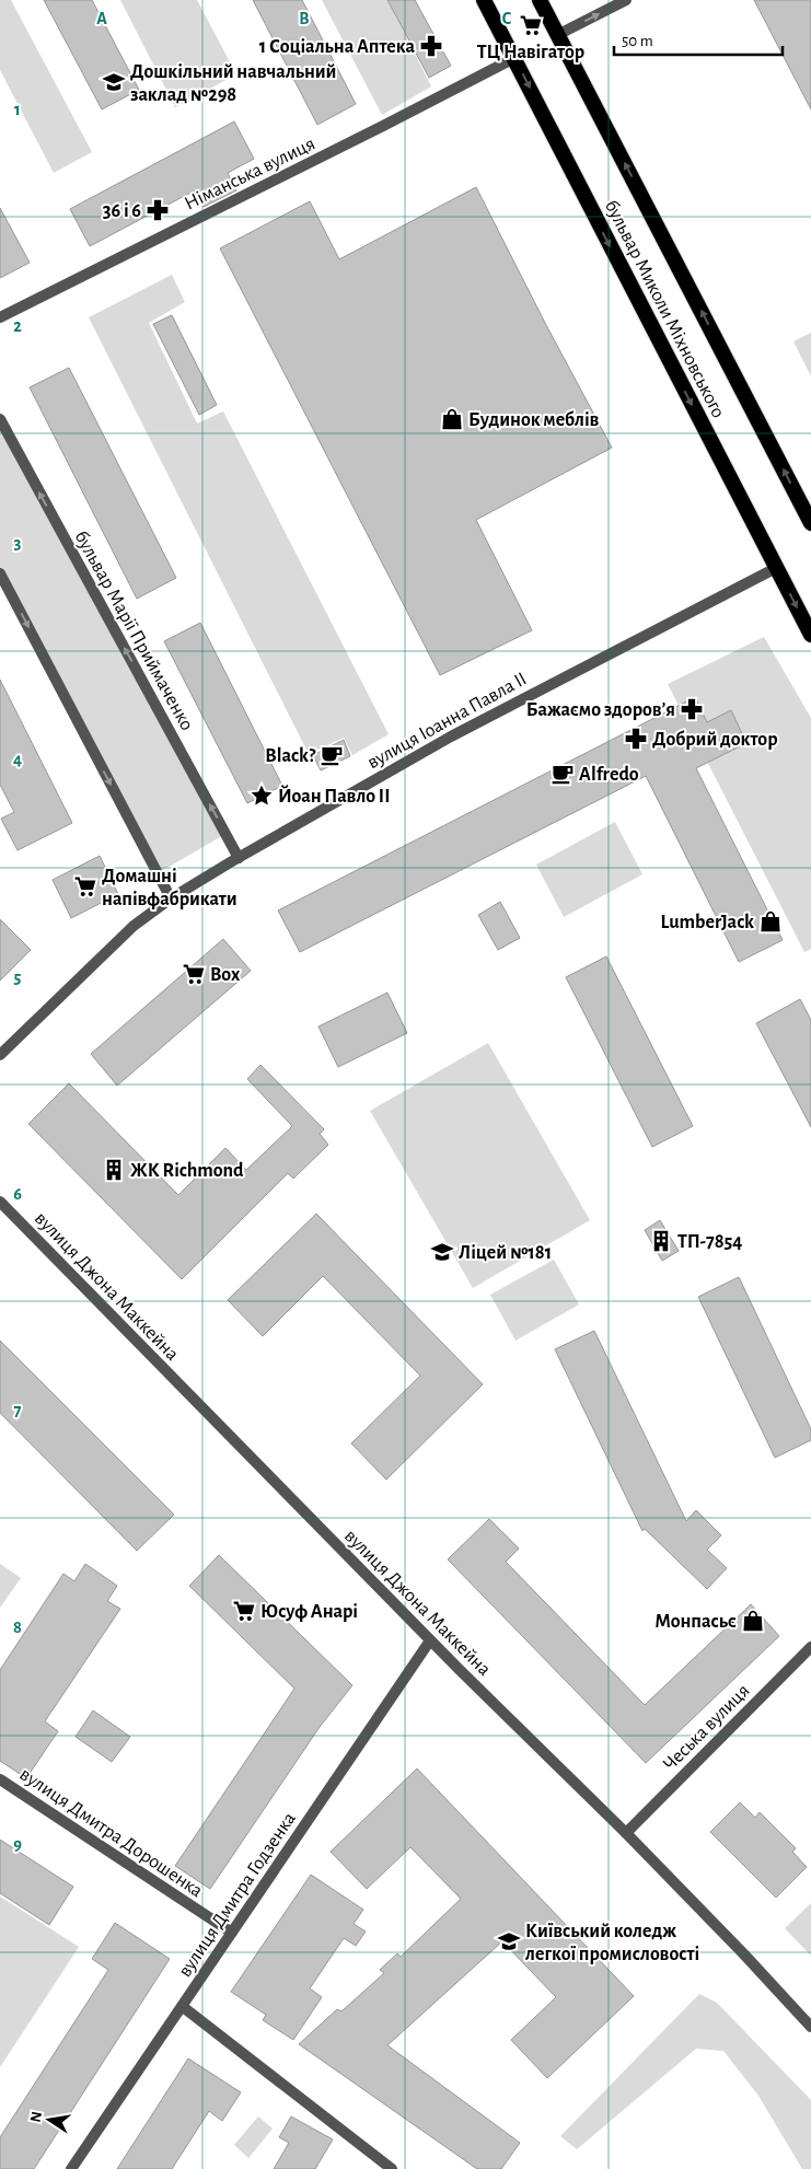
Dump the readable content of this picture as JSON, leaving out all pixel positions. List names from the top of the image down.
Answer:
{
  "streets": {
    "highway": ["бульвар Миколи Міхновського"],
    "street": [
      "Німанська вулиця",
      "бульвар Марії Приймаченко",
      "вулиця Іоанна Павла II",
      "вулиця Джона Маккейна",
      "Чеська вулиця",
      "вулиця Дмитра Дорошенка",
      "вулиця Дмитра Годзенка"
    ]
  },
  "crossings": [
    ["Німанська вулиця", "бульвар Миколи Міхновського"],
    ["бульвар Миколи Міхновського", "вулиця Іоанна Павла II"],
    ["бульвар Марії Приймаченко", "вулиця Іоанна Павла II"],
    ["вулиця Джона Маккейна", "Чеська вулиця"],
    ["вулиця Джона Маккейна", "вулиця Дмитра Годзенка"],
    ["вулиця Дмитра Дорошенка", "вулиця Дмитра Годзенка"]
  ],
  "places": {
    "supermarket": [
      "ТЦ Навігатор",
      "Домашні напівфабрикати",
      "Box",
      "Юсуф Анарі"
    ],
    "pharmacy": [
      "1 Соціальна Аптека",
      "36 і 6",
      "Бажаємо здоровʼя",
      "Добрий доктор"
    ],
    "school or university": ["Дошкільний навчальний заклад №298", "Ліцей №181", "Київський коледж легкої промисловості"],
    "shop": ["Будинок меблів", "LumberJack", "Монпасьє"],
    "cafe": ["Black?", "Alfredo"],
    "place": ["Йоан Павло II"],
    "building": ["ЖК Richmond", "ТП-7854"]
  },
  "scale_bar": "50 m",
  "north": "left",
  "grid": {
    "columns": ["A", "B", "C"],
    "rows": [
      "1",
      "2",
      "3",
      "4",
      "5",
      "6",
      "7",
      "8",
      "9"
    ]
  }
}
